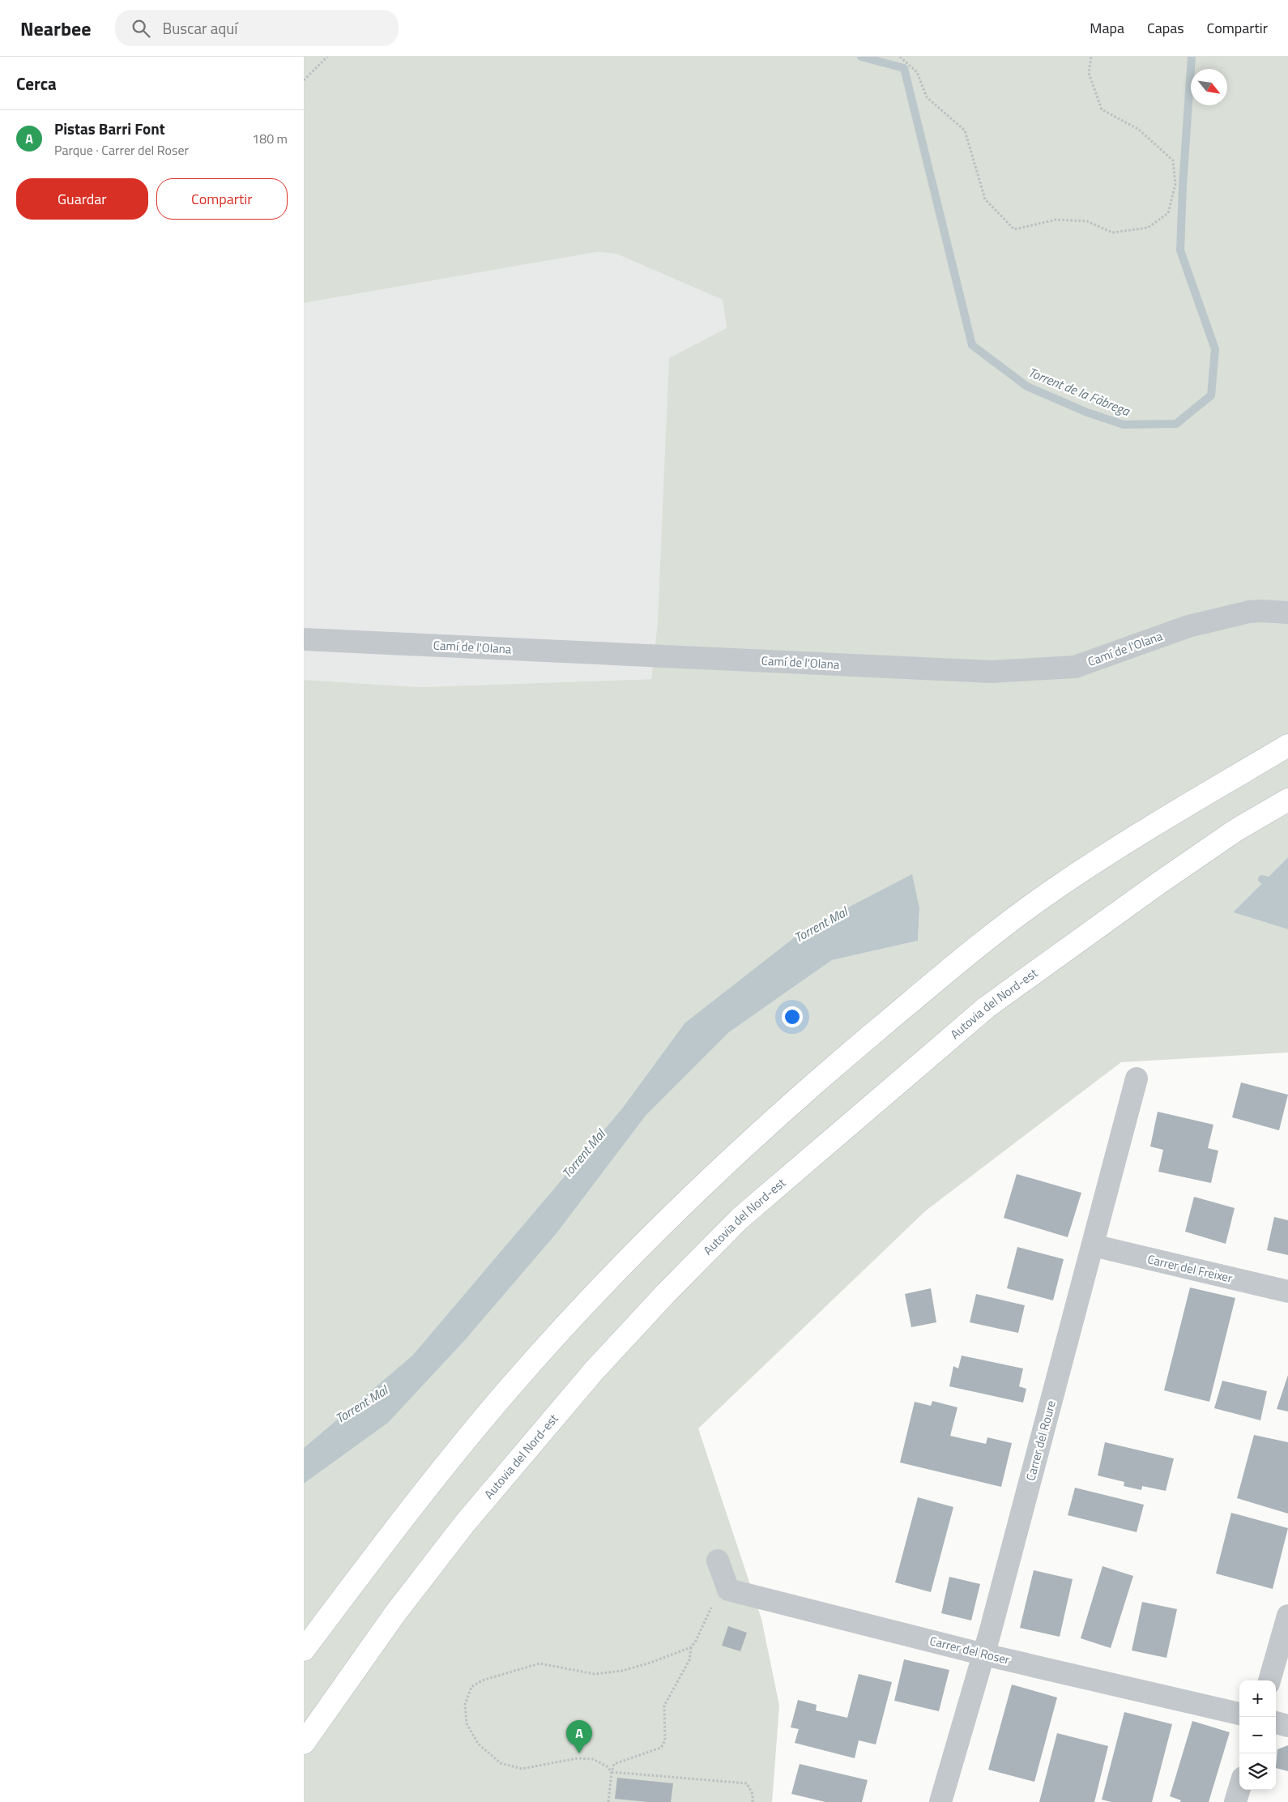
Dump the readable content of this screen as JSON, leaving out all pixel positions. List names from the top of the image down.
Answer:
{
  "streets": {
    "highway": ["Autovia del Nord-est"],
    "street": [
      "Camí de l'Olana",
      "Carrer del Freixer",
      "Carrer del Roure",
      "Carrer del Roser"
    ]
  },
  "crossings": [
    ["Carrer del Freixer", "Carrer del Roure"],
    ["Carrer del Roure", "Carrer del Roser"]
  ],
  "water": ["Torrent de la Fàbrega", "Torrent Mal"],
  "north": "bottom right",
  "page": {
    "header": "Nearbee",
    "search": "Buscar aquí",
    "nav": ["Mapa", "Capas", "Compartir"],
    "heading": "Cerca",
    "list": [
      {
        "mark": "A",
        "name": "Pistas Barri Font",
        "note": "Parque · Carrer del Roser",
        "value": "180 m"
      }
    ],
    "buttons": ["Guardar", "Compartir"],
    "map_buttons": ["+", "−"],
    "pins": "A"
  }
}
